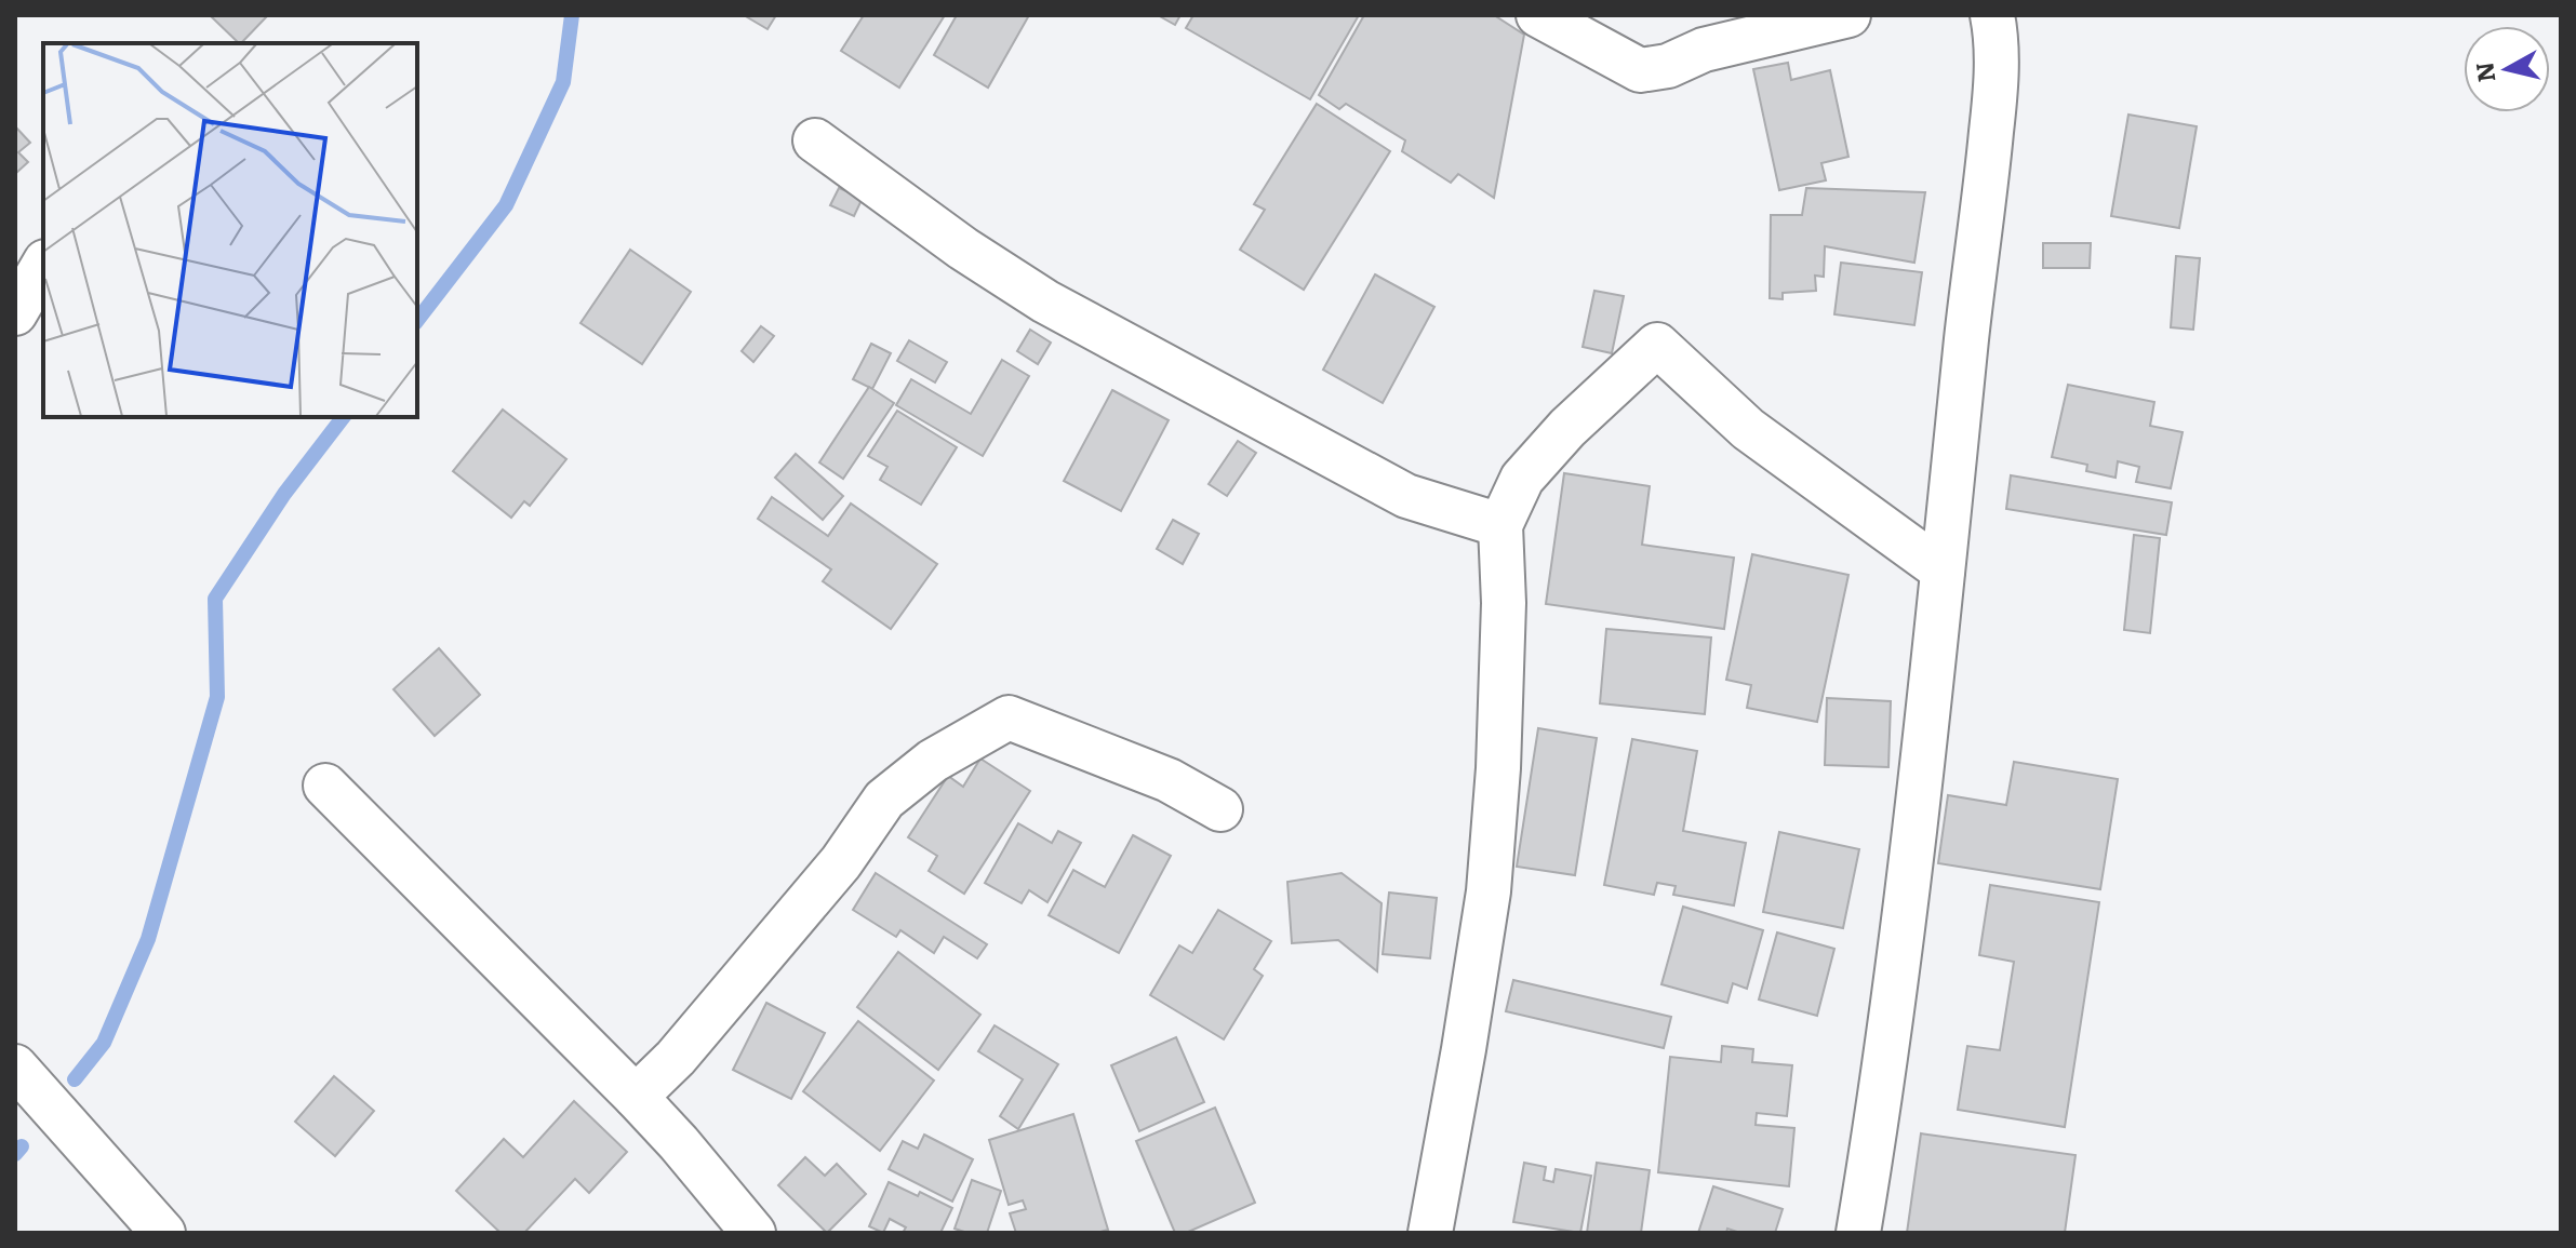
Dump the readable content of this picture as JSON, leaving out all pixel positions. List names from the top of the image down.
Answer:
{
  "north": "left"
}
